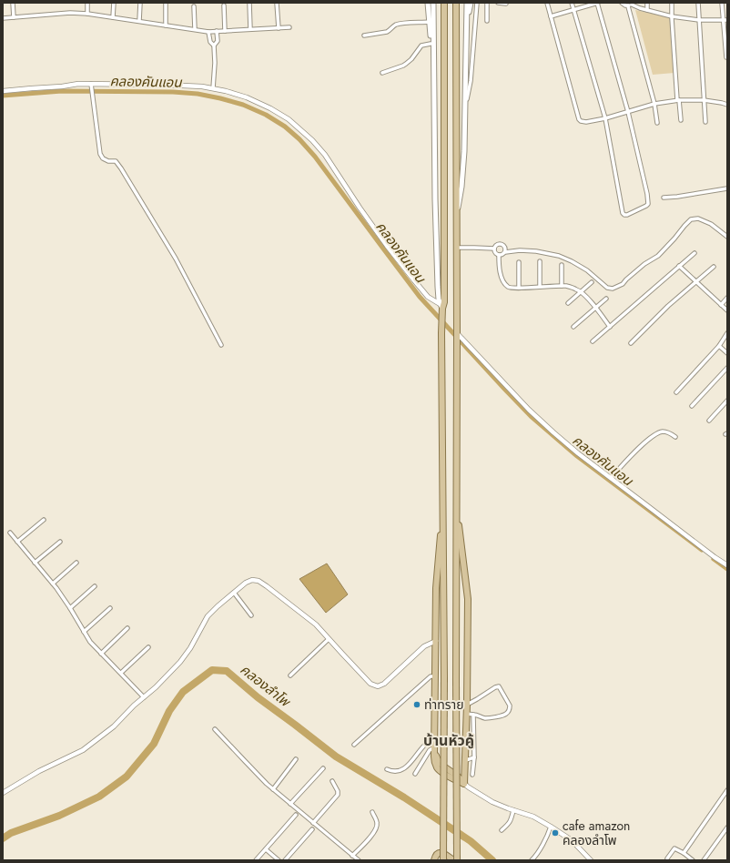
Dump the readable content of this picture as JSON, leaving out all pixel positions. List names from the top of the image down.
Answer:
{
  "districts": ["บ้านหัวคู้"],
  "water": ["คลองคันแอน", "คลองลำโพ"],
  "places": ["ท่าทราย", "cafe amazon คลองลำโพ"]
}
